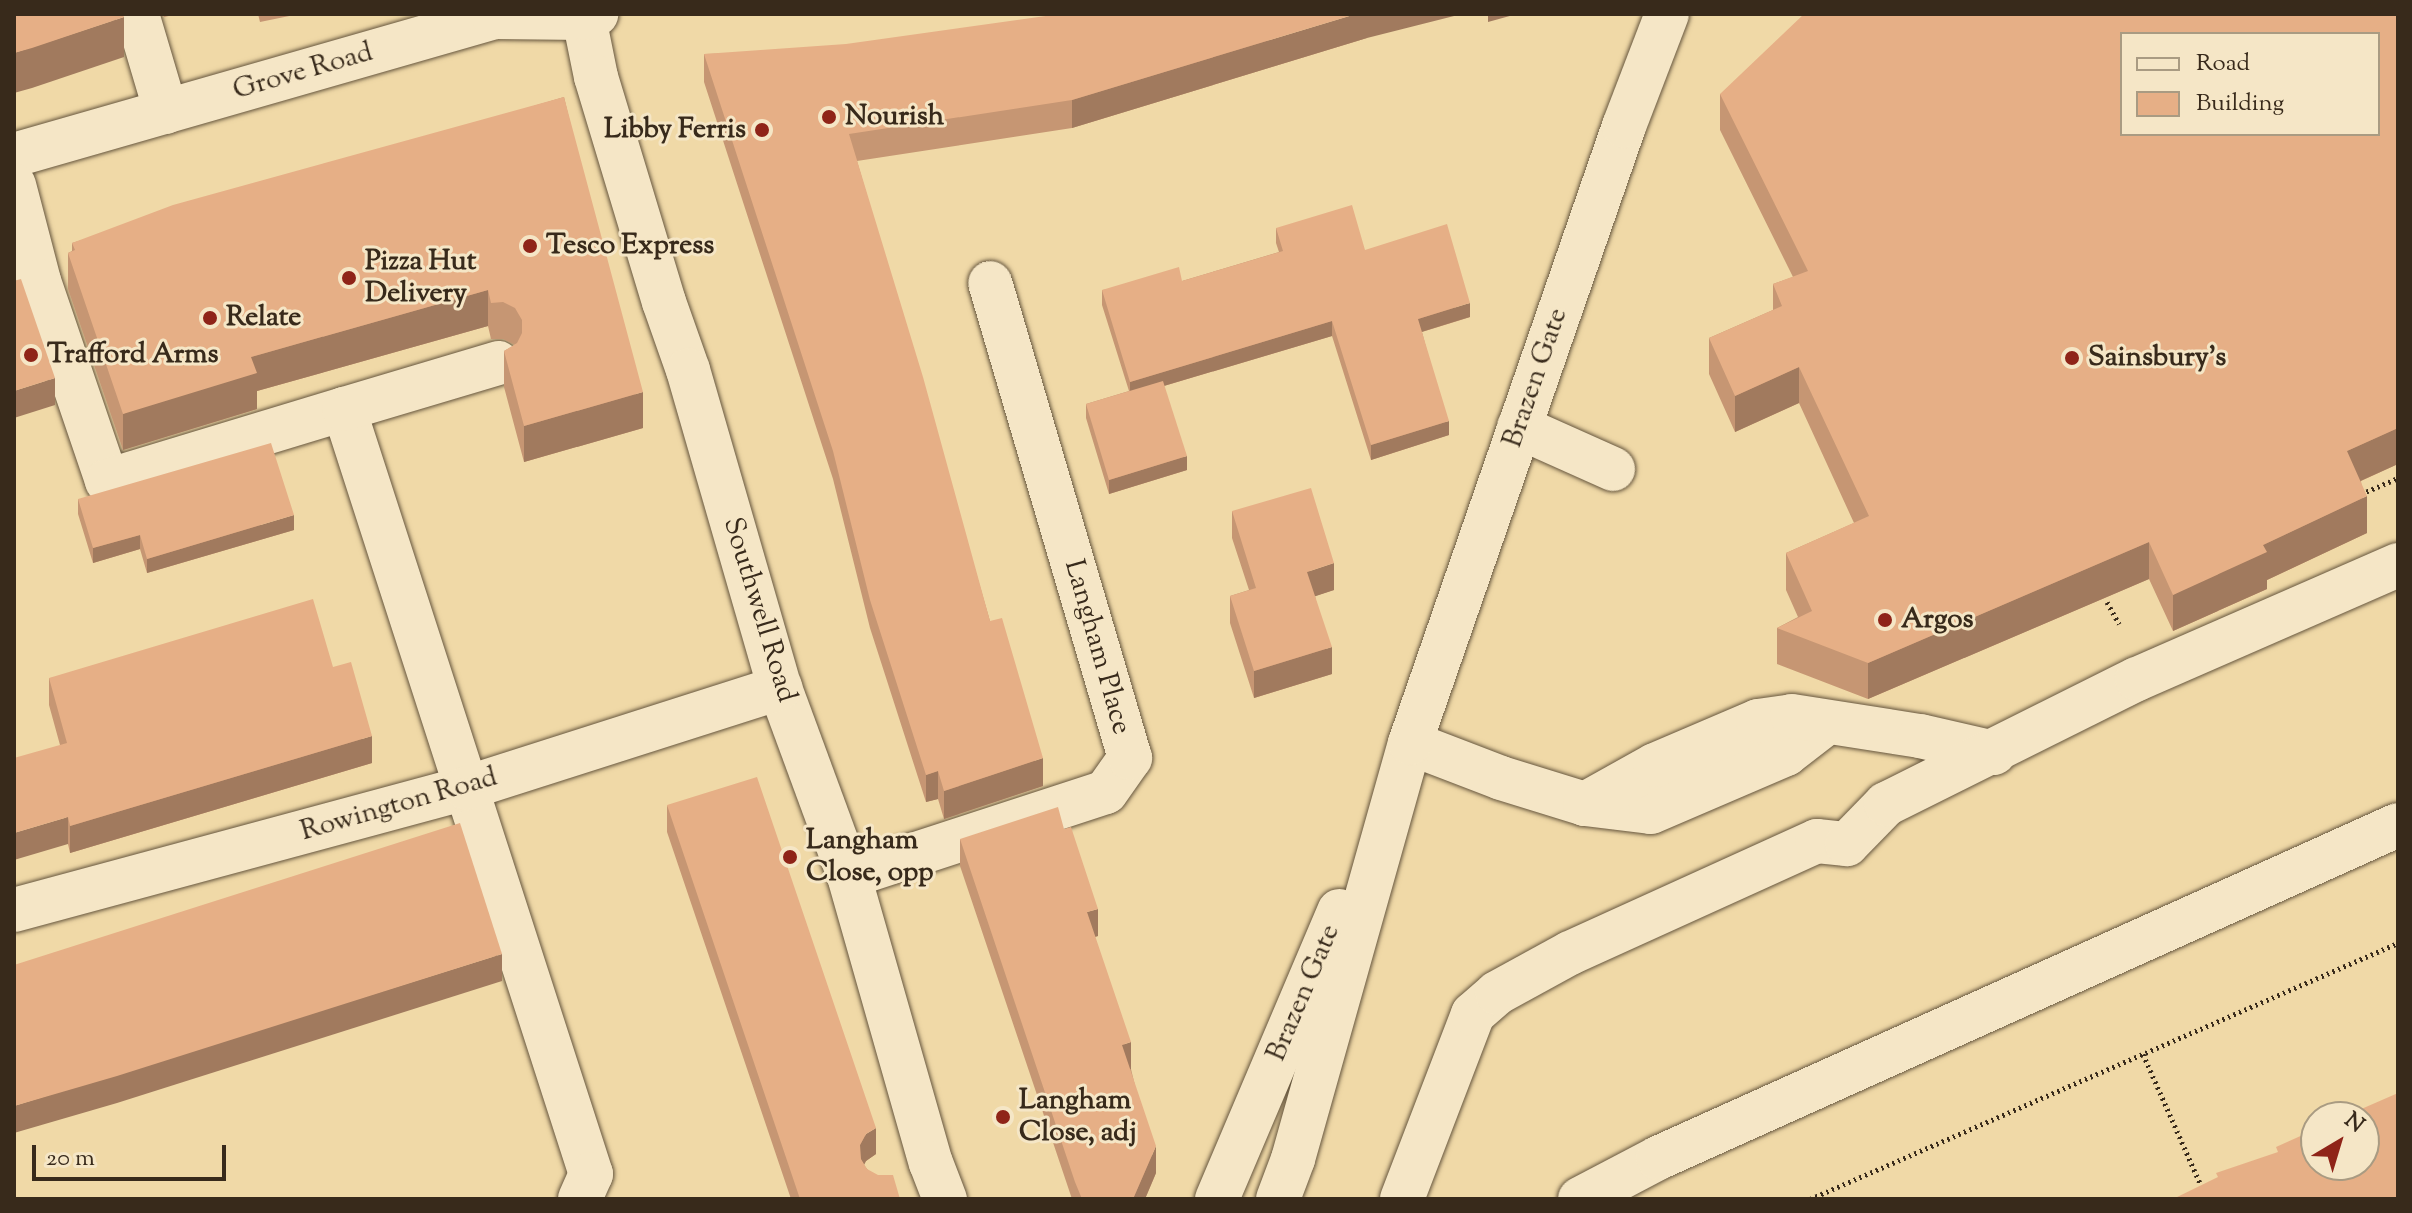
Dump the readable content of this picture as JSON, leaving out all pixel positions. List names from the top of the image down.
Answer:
{
  "streets": {
    "street": [
      "Grove Road",
      "Brazen Gate",
      "Southwell Road",
      "Langham Place",
      "Rowington Road"
    ]
  },
  "crossings": [
    ["Grove Road", "Southwell Road"],
    ["Southwell Road", "Langham Place"],
    ["Southwell Road", "Rowington Road"]
  ],
  "places": [
    "Nourish",
    "Libby Ferris",
    "Tesco Express",
    "Pizza Hut Delivery",
    "Relate",
    "Trafford Arms",
    "Sainsbury's",
    "Argos",
    "Langham Close, opp",
    "Langham Close, adj"
  ],
  "legend": ["Road", "Building"],
  "scale_bar": "20 m",
  "north": "top right"
}
